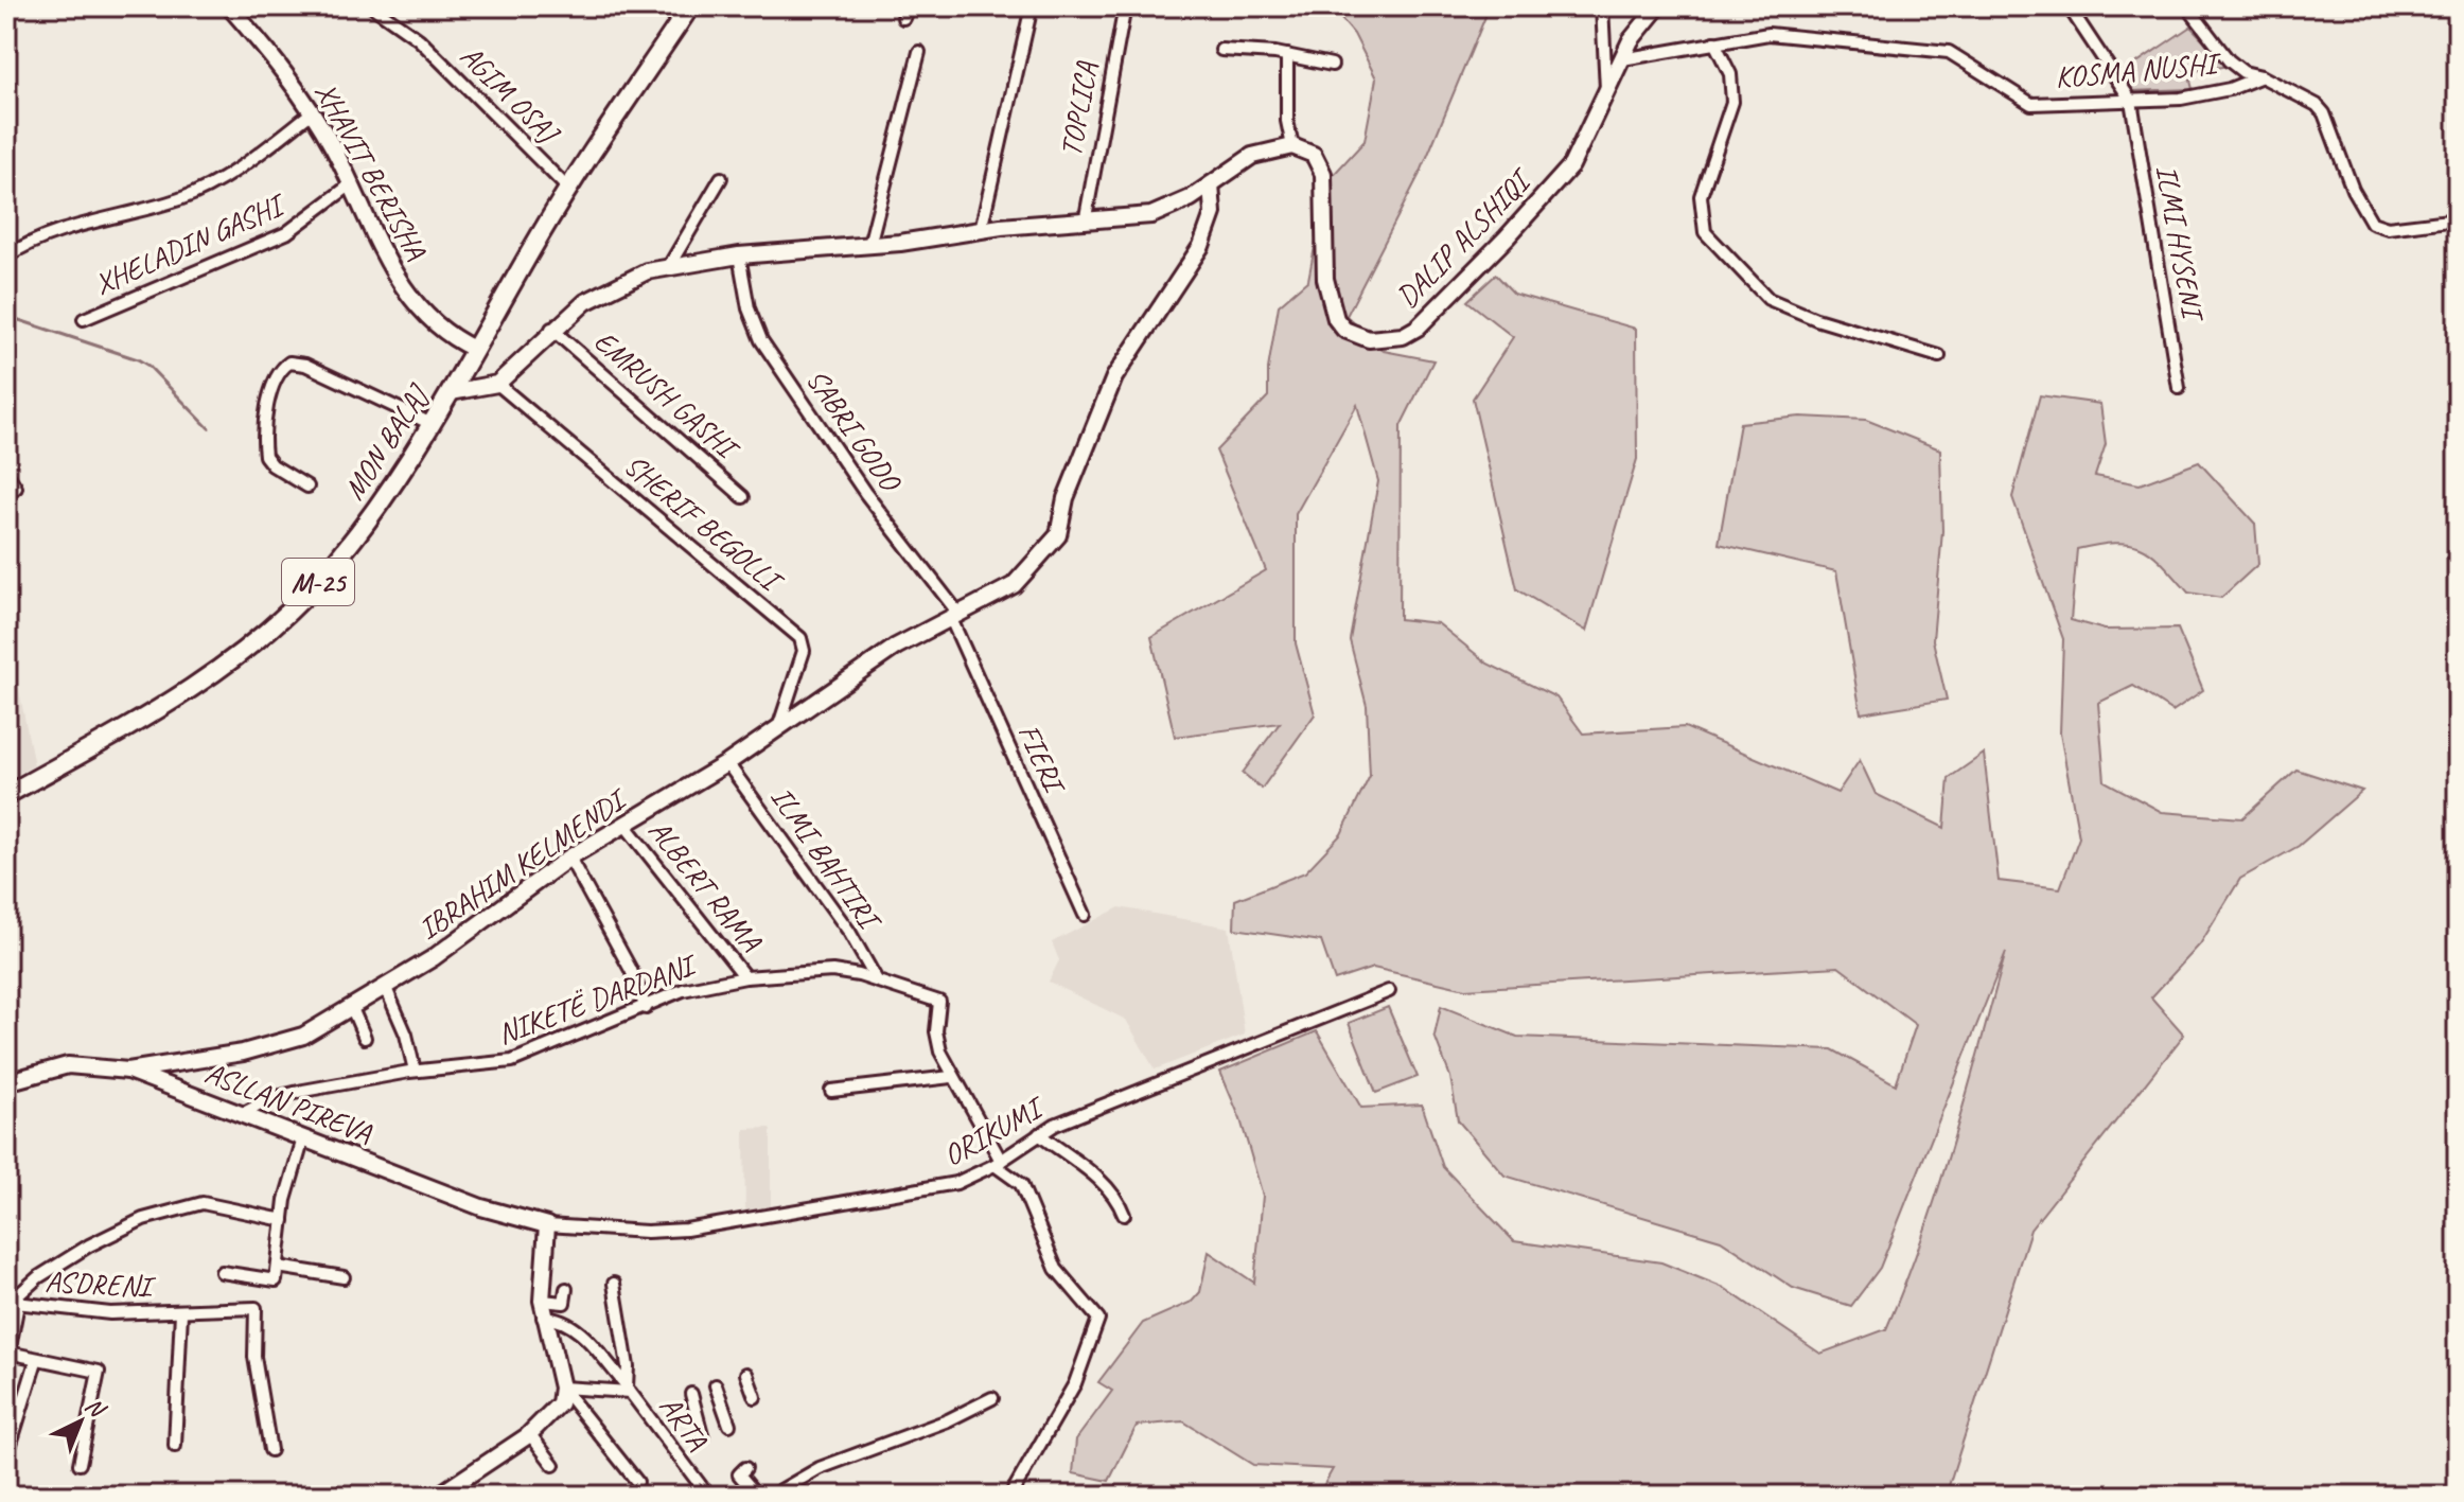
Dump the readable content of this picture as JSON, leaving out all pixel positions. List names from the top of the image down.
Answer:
{
  "streets": {
    "main road": ["MON BALAJ", "M-25"],
    "street": [
      "KOSMA NUSHI",
      "AGIM OSAJ",
      "TOPLICA",
      "XHAVIT BERISHA",
      "DALIP ALSHIQI",
      "ILMI HYSENI",
      "XHELADIN GASHI",
      "EMRUSH GASHI",
      "SABRI GODO",
      "SHERIF BEGOLLI",
      "FIERI",
      "ILMI BAHTIRI",
      "IBRAHIM KELMENDI",
      "ALBERT RAMA",
      "NIKETË DARDANI",
      "ASLLAN PIREVA",
      "ORIKUMI",
      "ASDRENI",
      "ARTA"
    ]
  },
  "crossings": [
    ["KOSMA NUSHI", "DALIP ALSHIQI"],
    ["KOSMA NUSHI", "ILMI HYSENI"],
    ["AGIM OSAJ", "MON BALAJ"],
    ["XHAVIT BERISHA", "XHELADIN GASHI"],
    ["XHAVIT BERISHA", "MON BALAJ"],
    ["SABRI GODO", "FIERI"],
    ["SABRI GODO", "IBRAHIM KELMENDI"],
    ["SHERIF BEGOLLI", "IBRAHIM KELMENDI"],
    ["FIERI", "IBRAHIM KELMENDI"],
    ["ILMI BAHTIRI", "IBRAHIM KELMENDI"],
    ["ILMI BAHTIRI", "NIKETË DARDANI"],
    ["IBRAHIM KELMENDI", "ALBERT RAMA"],
    ["IBRAHIM KELMENDI", "ASLLAN PIREVA"],
    ["ALBERT RAMA", "NIKETË DARDANI"],
    ["NIKETË DARDANI", "ASLLAN PIREVA"],
    ["ASLLAN PIREVA", "ORIKUMI"]
  ],
  "north": "top right"
}
